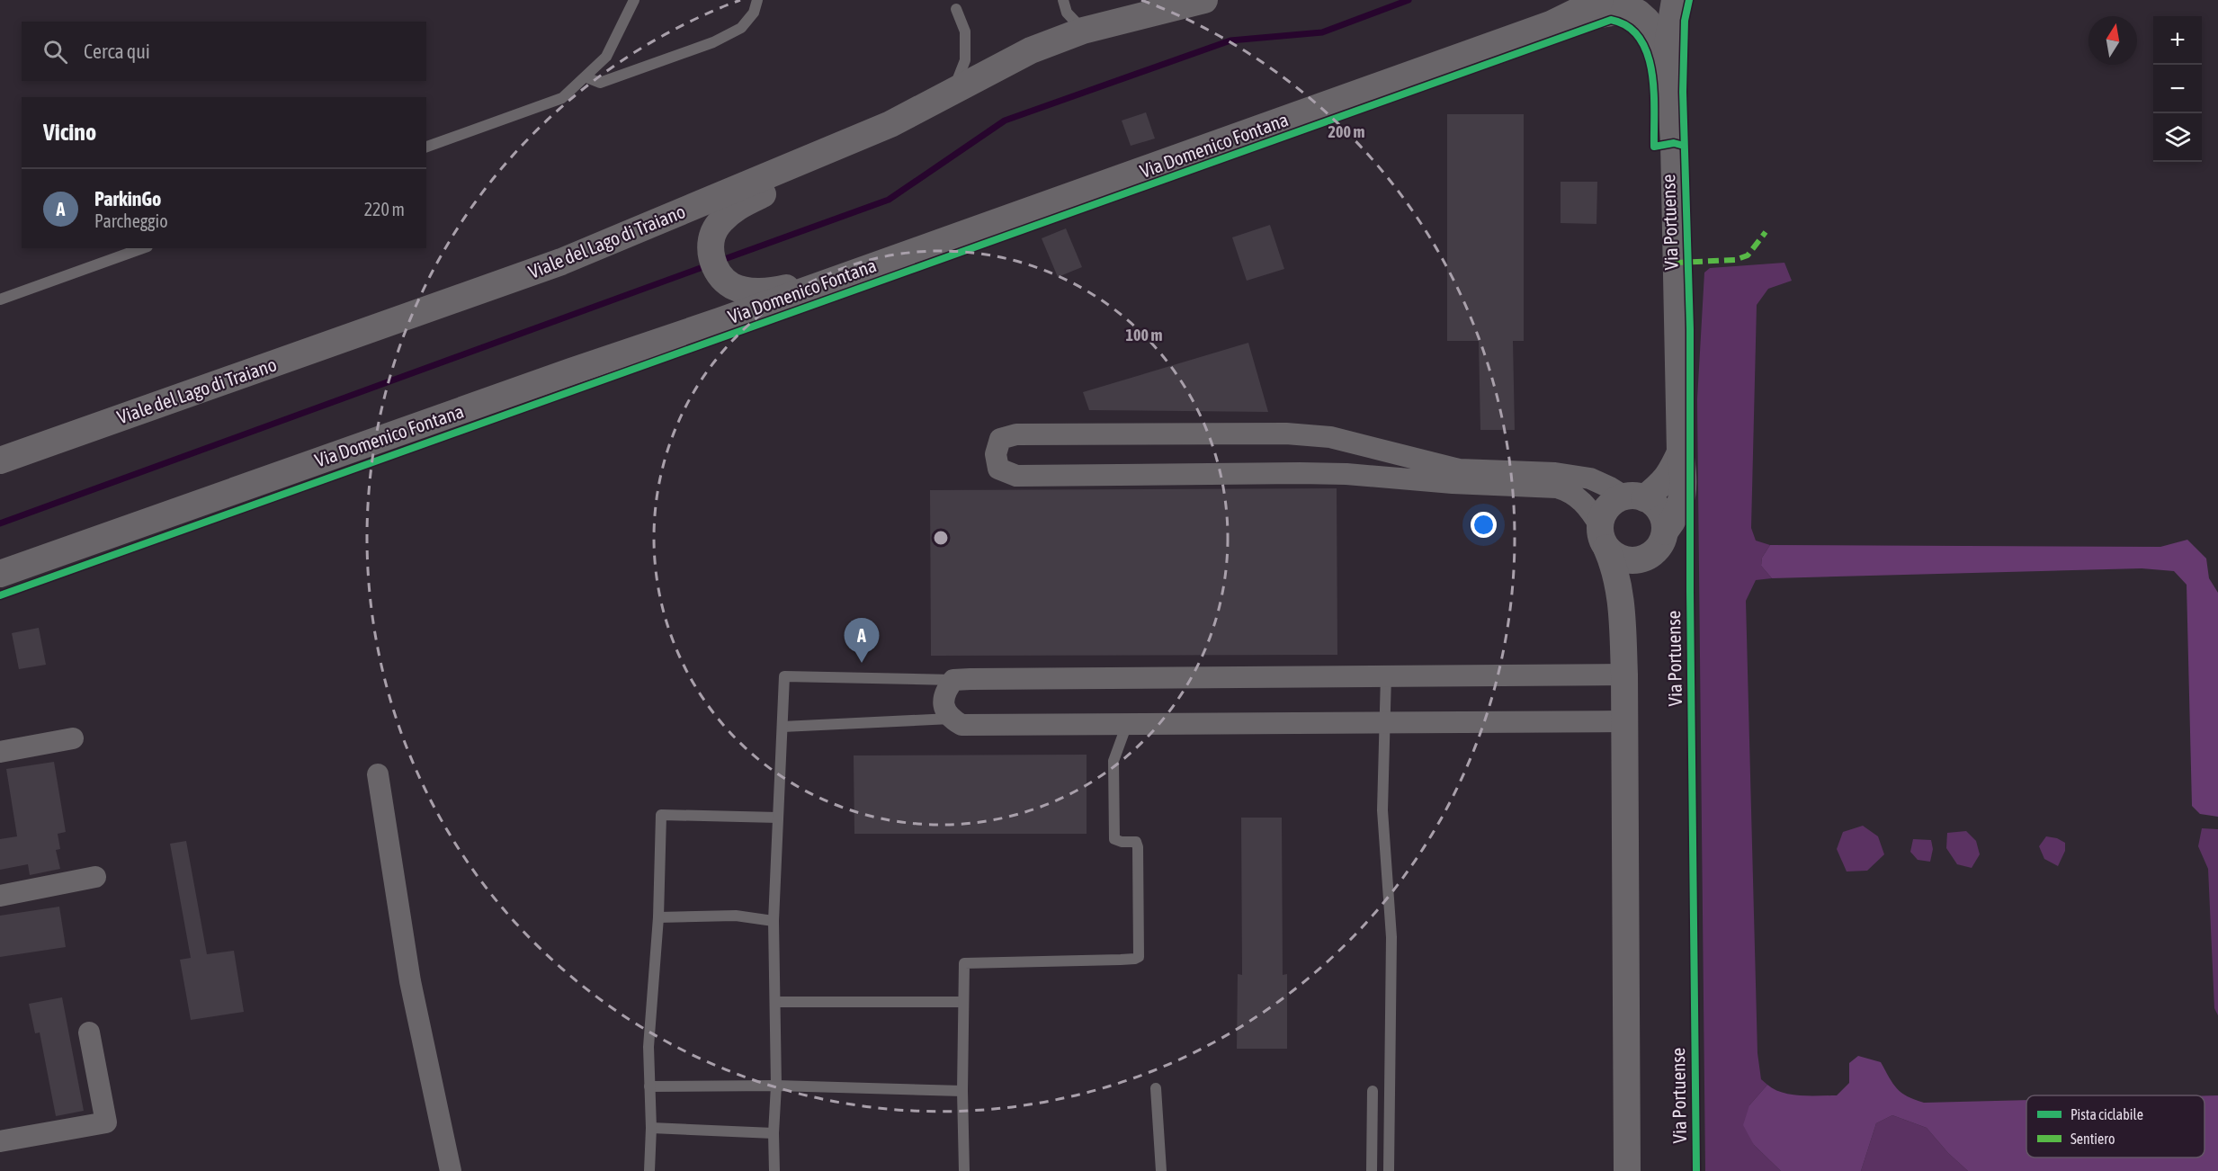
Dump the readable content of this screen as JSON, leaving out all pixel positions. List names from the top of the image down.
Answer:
{
  "streets": {
    "street": ["Via Domenico Fontana", "Via Portuense", "Viale del Lago di Traiano"]
  },
  "crossings": [
    ["Via Domenico Fontana", "Via Portuense"]
  ],
  "legend": ["Pista ciclabile", "Sentiero"],
  "north": "top",
  "page": {
    "map_buttons": ["+", "−"],
    "search": "Cerca qui",
    "heading": "Vicino",
    "list": [
      {
        "mark": "A",
        "name": "ParkinGo",
        "note": "Parcheggio",
        "value": "220 m"
      }
    ],
    "pins": "A"
  },
  "rings": ["200 m", "100 m"]
}
